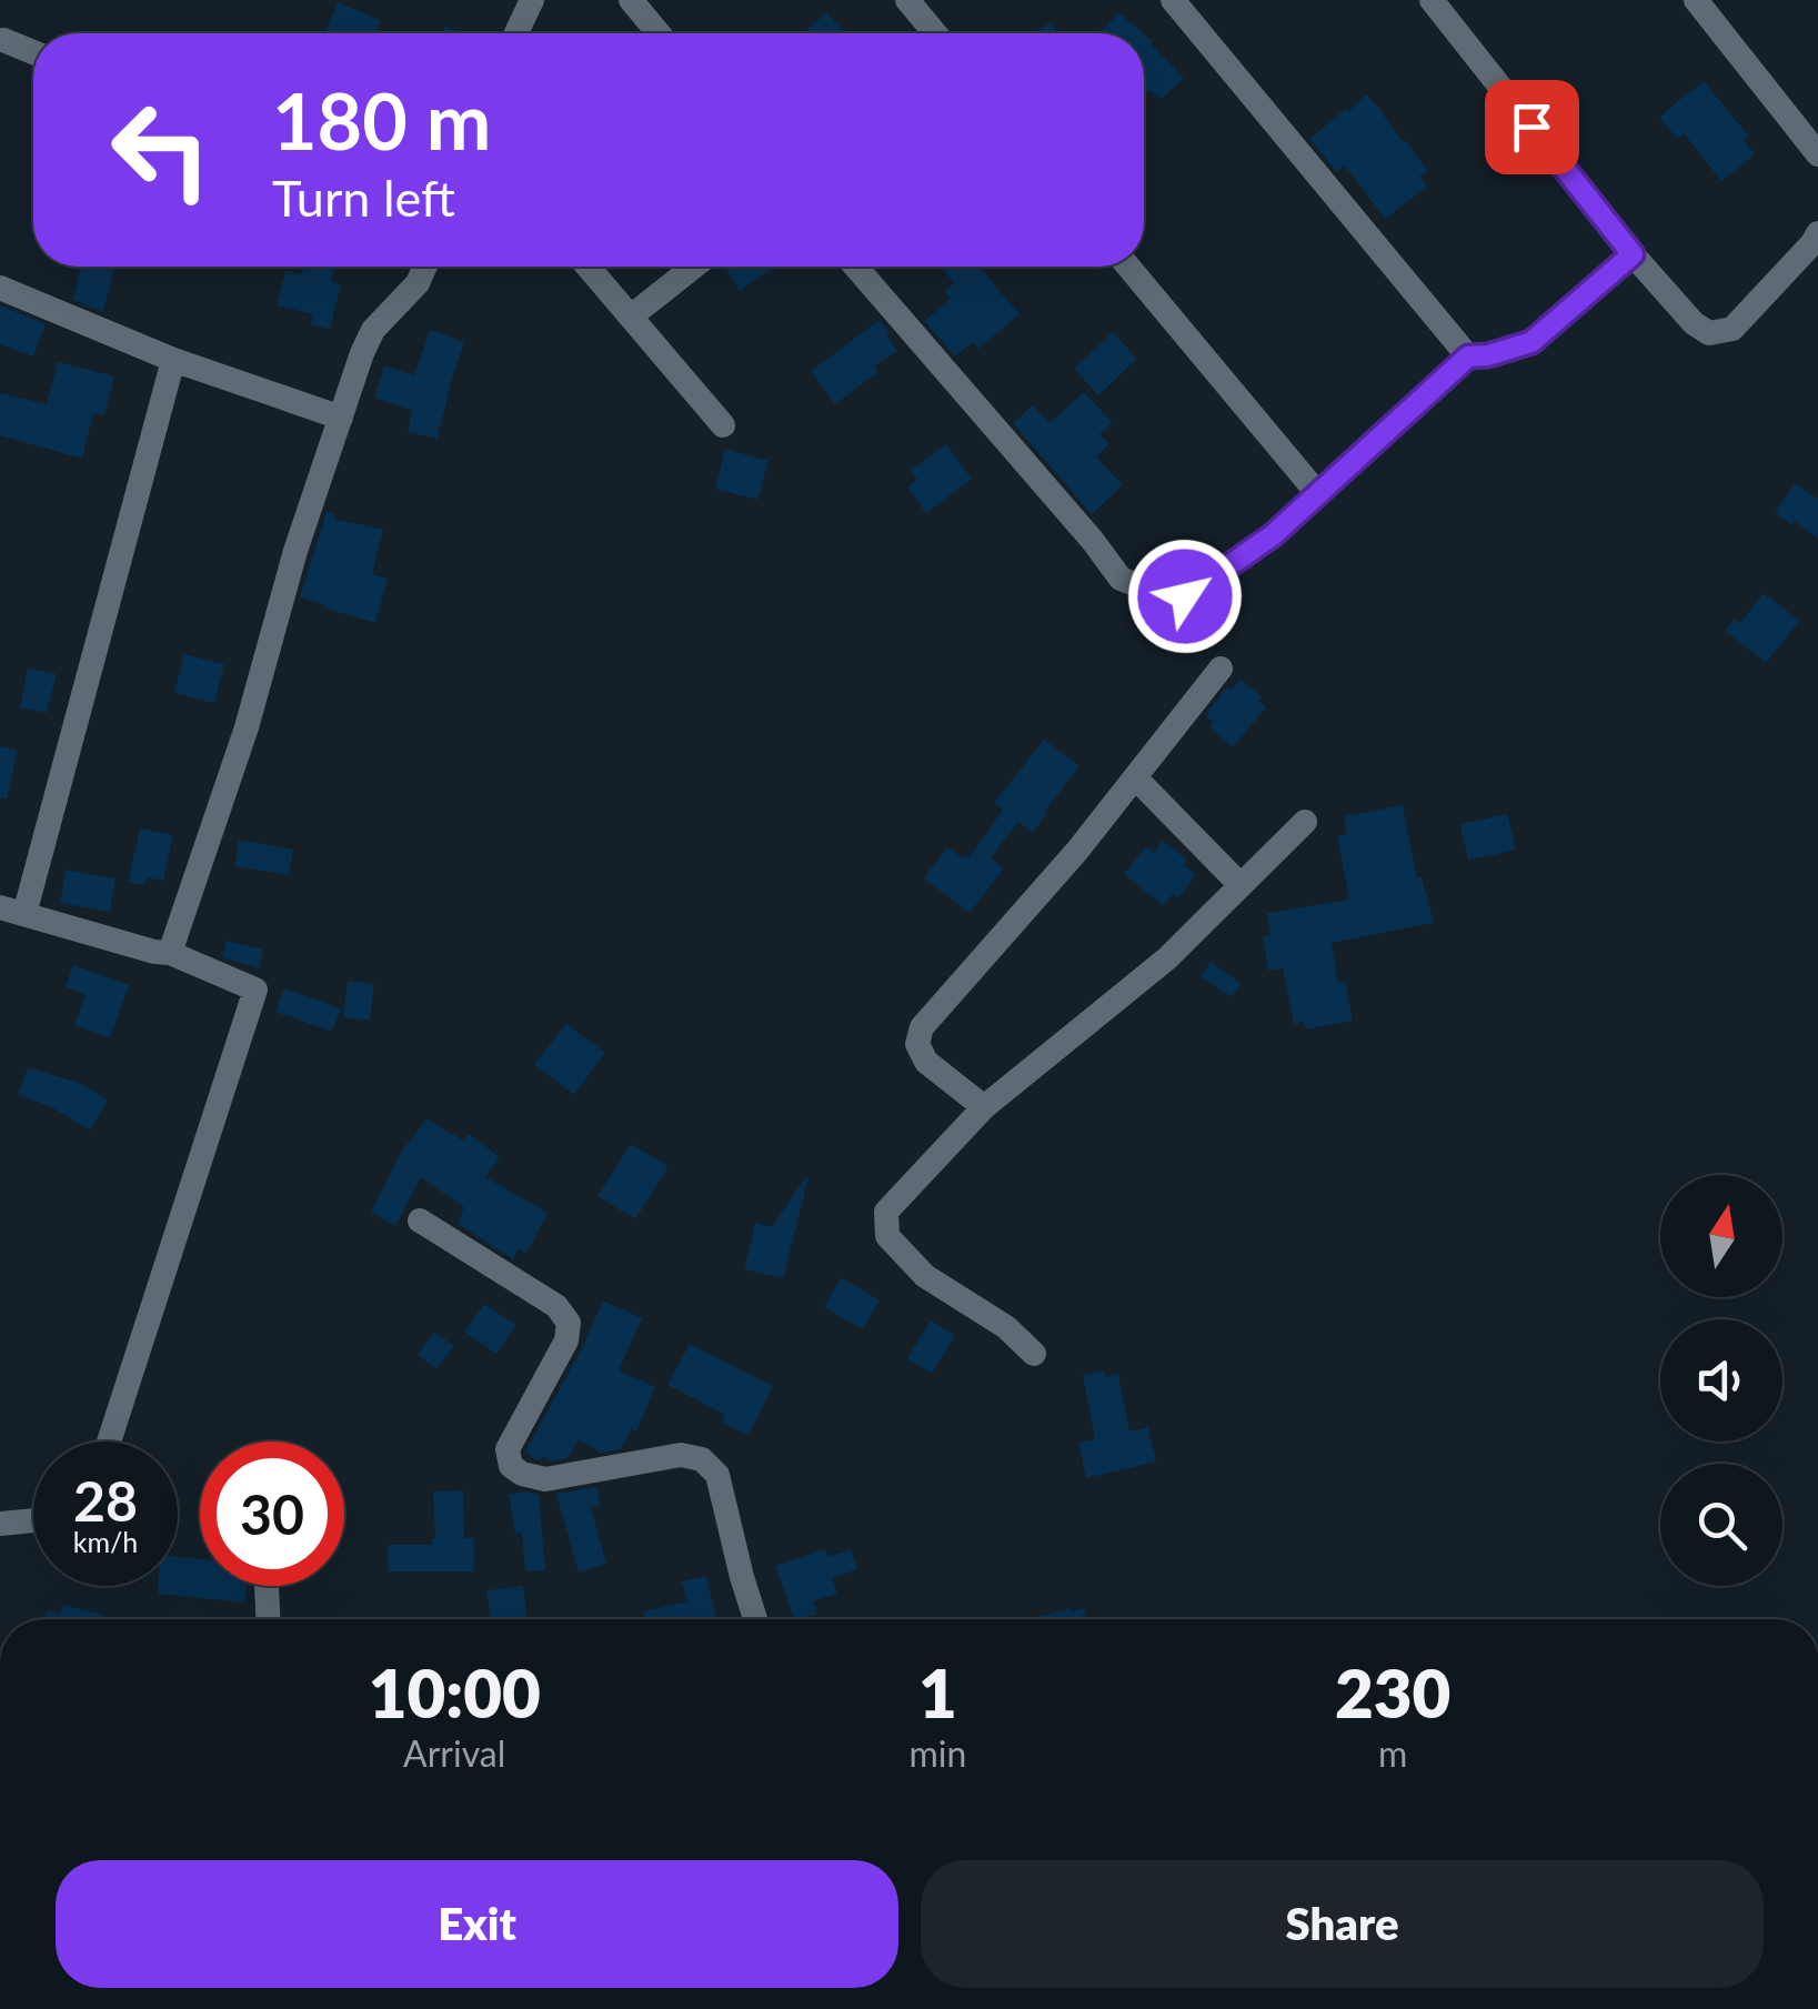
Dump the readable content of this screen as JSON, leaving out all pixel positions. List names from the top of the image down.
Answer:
{
  "north": "top",
  "page": {
    "turn": ["180 m", "Turn left"],
    "speed": "28 km/h",
    "limit": "30",
    "eta": [
      "10:00",
      "Arrival",
      "1",
      "min",
      "230",
      "m"
    ],
    "buttons": ["Exit", "Share"]
  }
}
